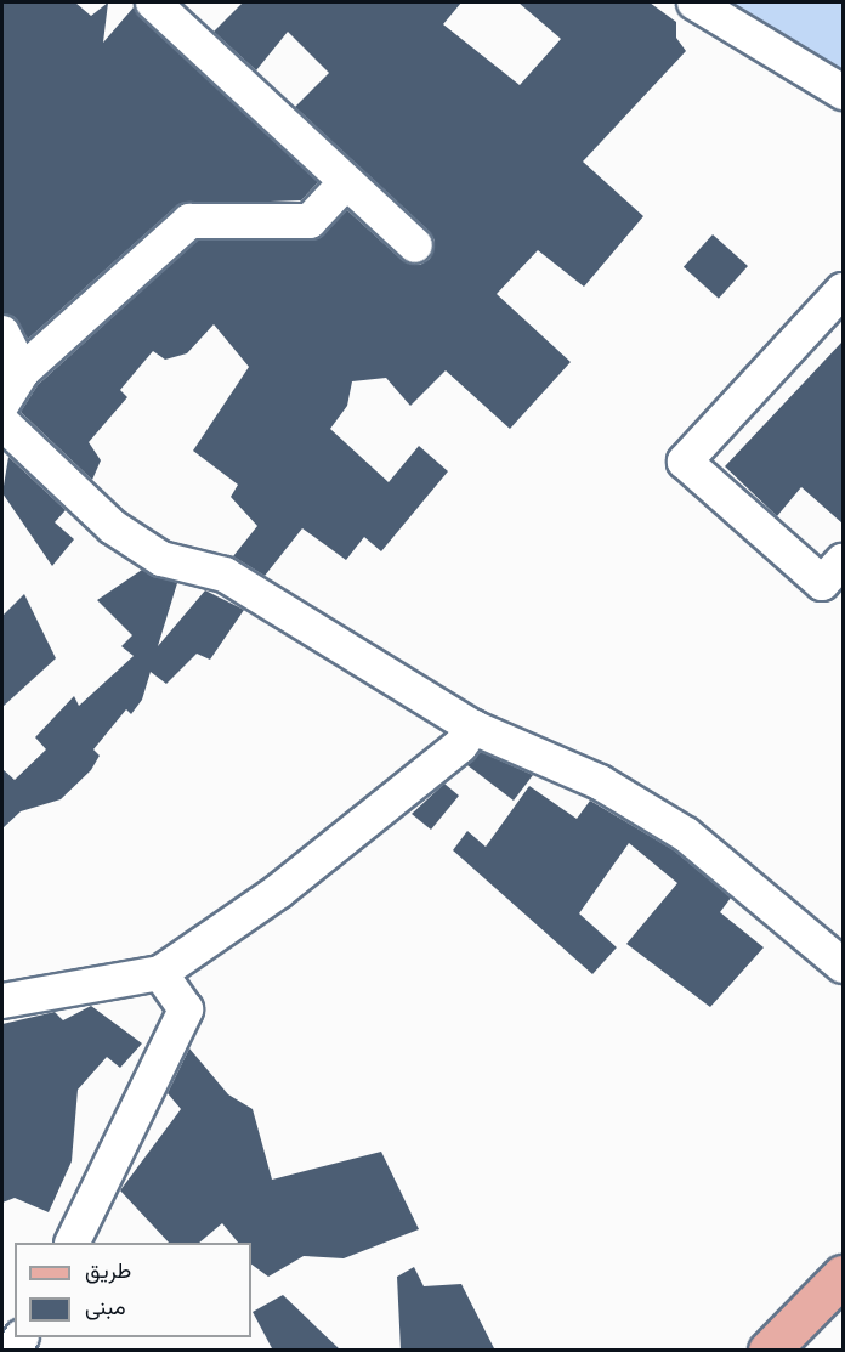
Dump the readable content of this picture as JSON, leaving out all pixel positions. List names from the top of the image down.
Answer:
{
  "legend": ["طريق", "مبنى"]
}
